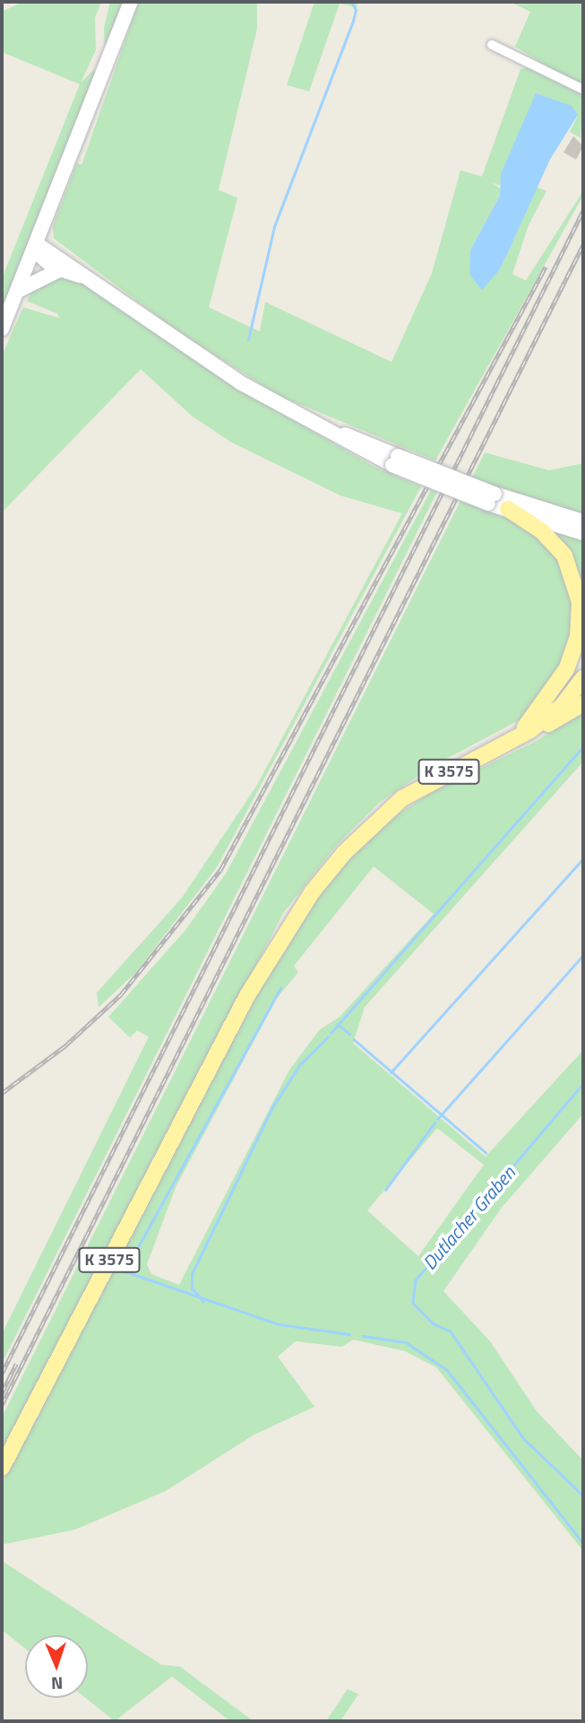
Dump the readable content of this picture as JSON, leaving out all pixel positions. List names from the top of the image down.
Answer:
{
  "streets": {
    "main road": ["K 3575"]
  },
  "water": ["Dutlacher Graben"],
  "north": "bottom"
}
